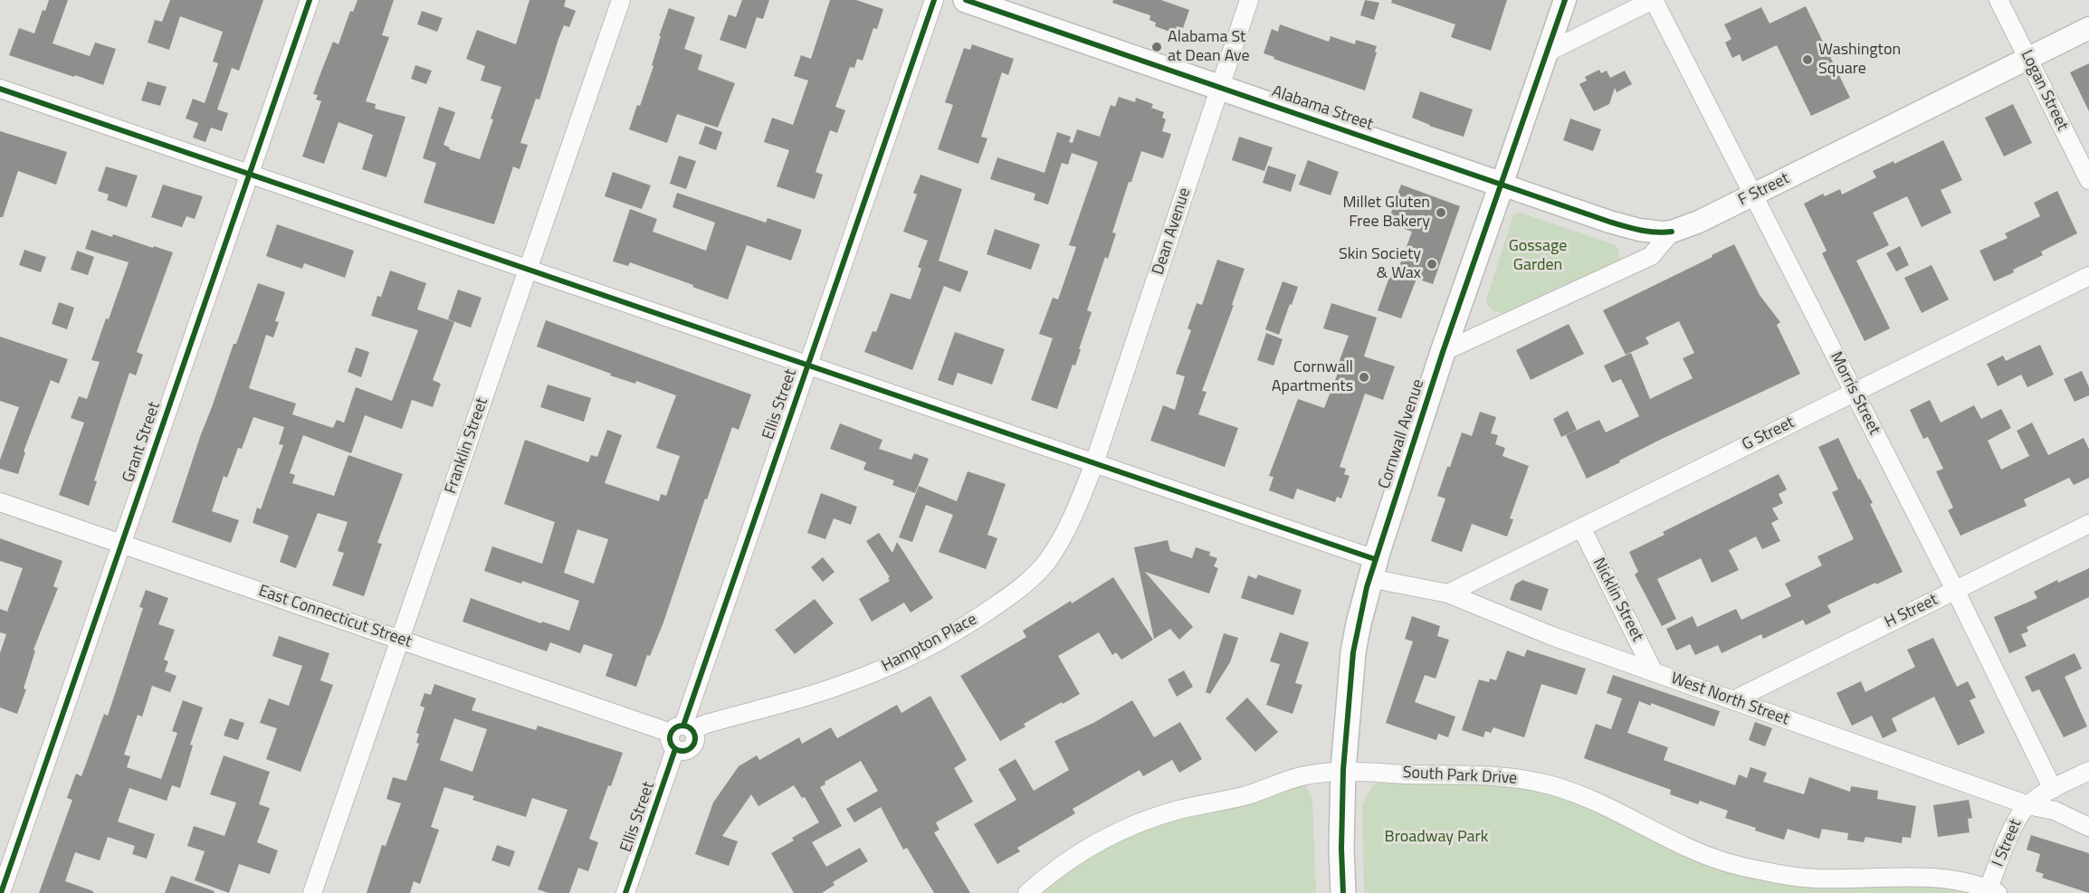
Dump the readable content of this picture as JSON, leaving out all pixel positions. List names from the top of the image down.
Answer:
{
  "streets": {
    "main road": ["Alabama Street", "Cornwall Avenue"],
    "street": [
      "Logan Street",
      "F Street",
      "Dean Avenue",
      "Morris Street",
      "Ellis Street",
      "G Street",
      "Grant Street",
      "Franklin Street",
      "Nicklin Street",
      "H Street",
      "East Connecticut Street",
      "Hampton Place",
      "West North Street",
      "South Park Drive",
      "I Street"
    ]
  },
  "crossings": [
    ["Logan Street", "F Street"],
    ["Alabama Street", "F Street"],
    ["Alabama Street", "Dean Avenue"],
    ["Alabama Street", "Cornwall Avenue"],
    ["F Street", "Morris Street"],
    ["F Street", "Cornwall Avenue"],
    ["Dean Avenue", "Hampton Place"],
    ["Dean Avenue", "West North Street"],
    ["Morris Street", "G Street"],
    ["Morris Street", "H Street"],
    ["Morris Street", "I Street"],
    ["Ellis Street", "East Connecticut Street"],
    ["Ellis Street", "Hampton Place"],
    ["Ellis Street", "West North Street"],
    ["Cornwall Avenue", "West North Street"],
    ["Cornwall Avenue", "South Park Drive"],
    ["G Street", "Nicklin Street"],
    ["G Street", "West North Street"],
    ["Grant Street", "East Connecticut Street"],
    ["Grant Street", "West North Street"],
    ["Franklin Street", "East Connecticut Street"],
    ["Franklin Street", "West North Street"],
    ["Nicklin Street", "West North Street"],
    ["H Street", "West North Street"],
    ["East Connecticut Street", "Hampton Place"],
    ["Hampton Place", "West North Street"],
    ["West North Street", "I Street"],
    ["South Park Drive", "I Street"]
  ],
  "parks": ["Gossage Garden", "Broadway Park"],
  "places": [
    "Alabama St at Dean Ave",
    "Washington Square",
    "Millet Gluten Free Bakery",
    "Skin Society & Wax",
    "Cornwall Apartments"
  ]
}
